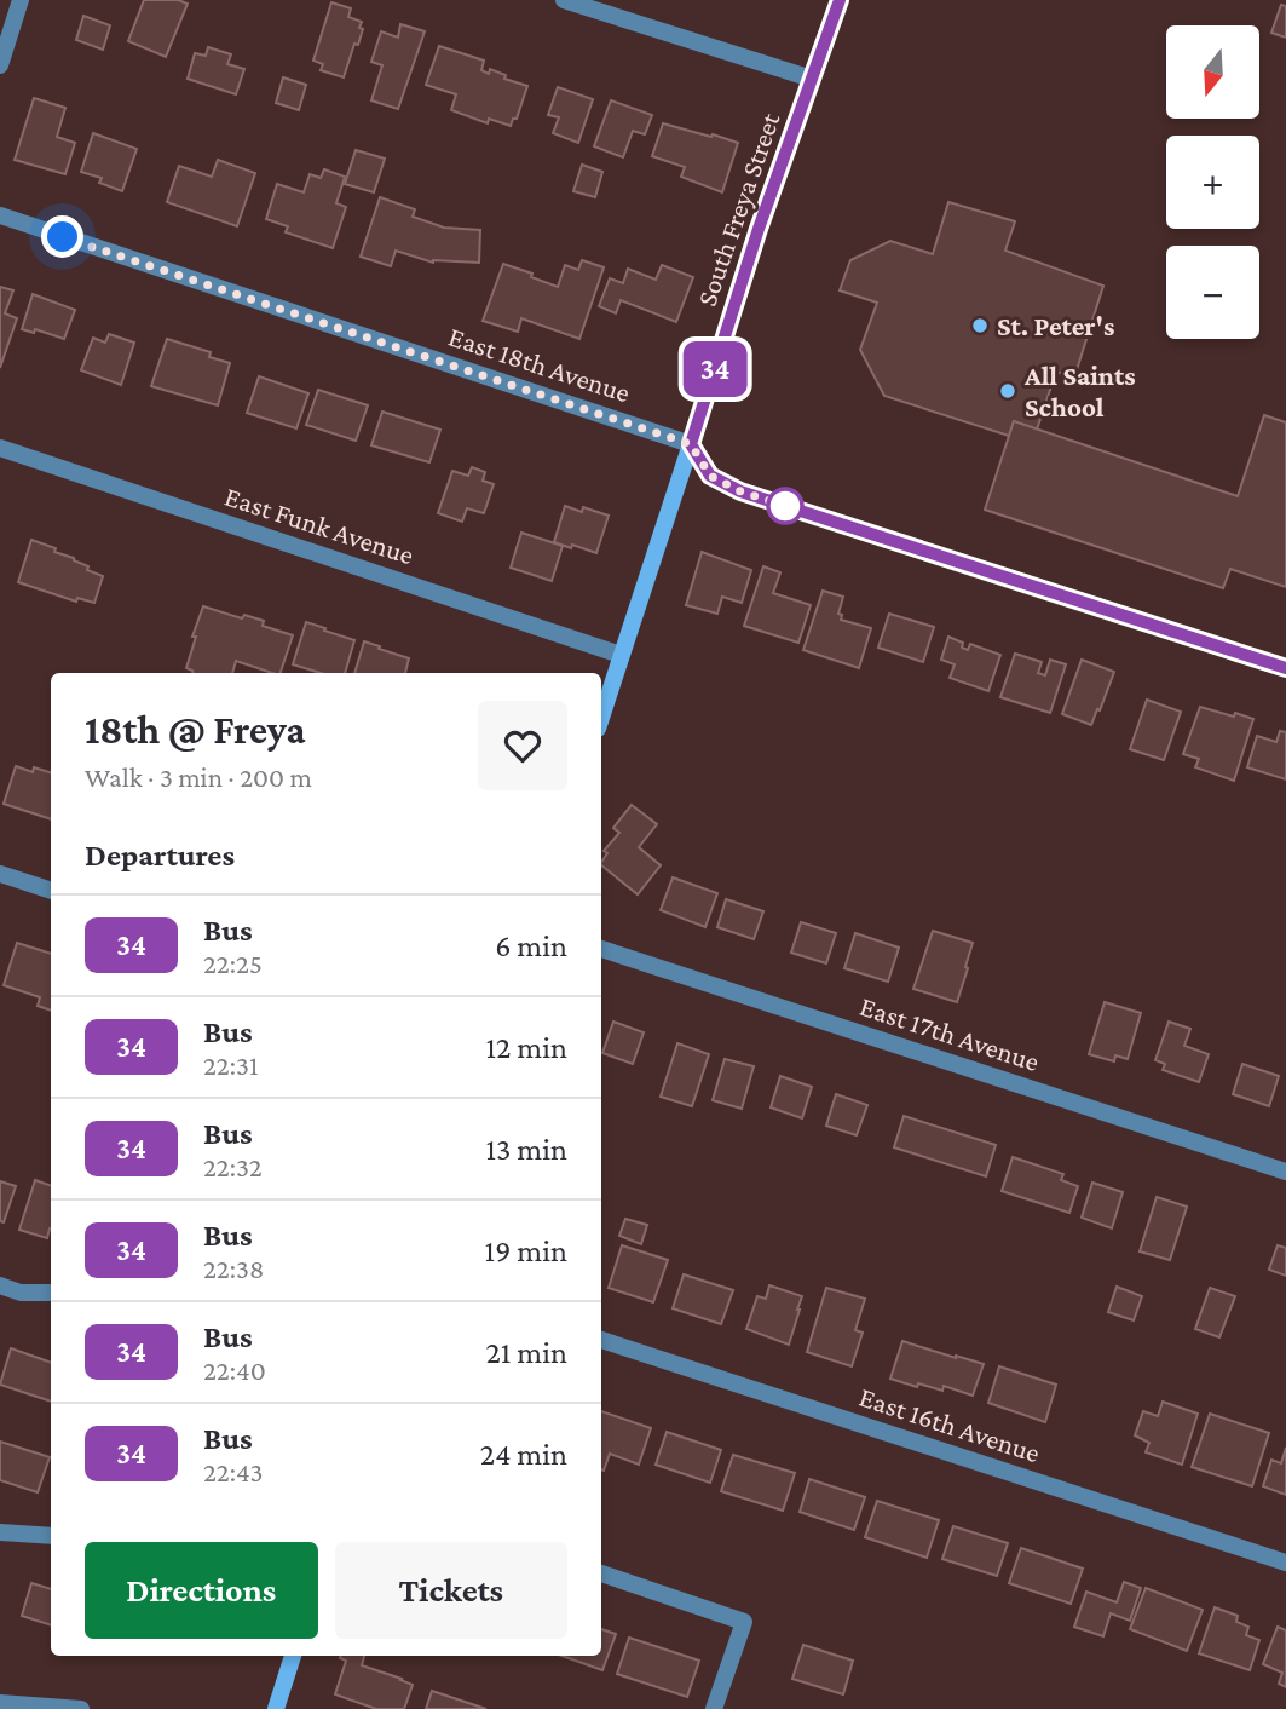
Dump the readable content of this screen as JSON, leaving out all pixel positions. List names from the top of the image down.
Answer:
{
  "streets": {
    "main road": ["South Freya Street"],
    "street": [
      "East 18th Avenue",
      "East Funk Avenue",
      "East 17th Avenue",
      "East 16th Avenue"
    ]
  },
  "crossings": [
    ["South Freya Street", "East 18th Avenue"],
    ["South Freya Street", "East Funk Avenue"]
  ],
  "places": ["St. Peter's", "All Saints School"],
  "lines": ["bus line 34"],
  "north": "bottom",
  "page": {
    "on_map": "34",
    "map_buttons": ["+", "−"],
    "heading": [
      ["18th @ Freya", "Walk · 3 min · 200 m"],
      "Departures"
    ],
    "list": [
      {
        "mark": "34",
        "name": "Bus",
        "note": "22:25",
        "value": "6 min"
      },
      {
        "mark": "34",
        "name": "Bus",
        "note": "22:31",
        "value": "12 min"
      },
      {
        "mark": "34",
        "name": "Bus",
        "note": "22:32",
        "value": "13 min"
      },
      {
        "mark": "34",
        "name": "Bus",
        "note": "22:38",
        "value": "19 min"
      },
      {
        "mark": "34",
        "name": "Bus",
        "note": "22:40",
        "value": "21 min"
      },
      {
        "mark": "34",
        "name": "Bus",
        "note": "22:43",
        "value": "24 min"
      }
    ],
    "buttons": ["Directions", "Tickets"]
  }
}
